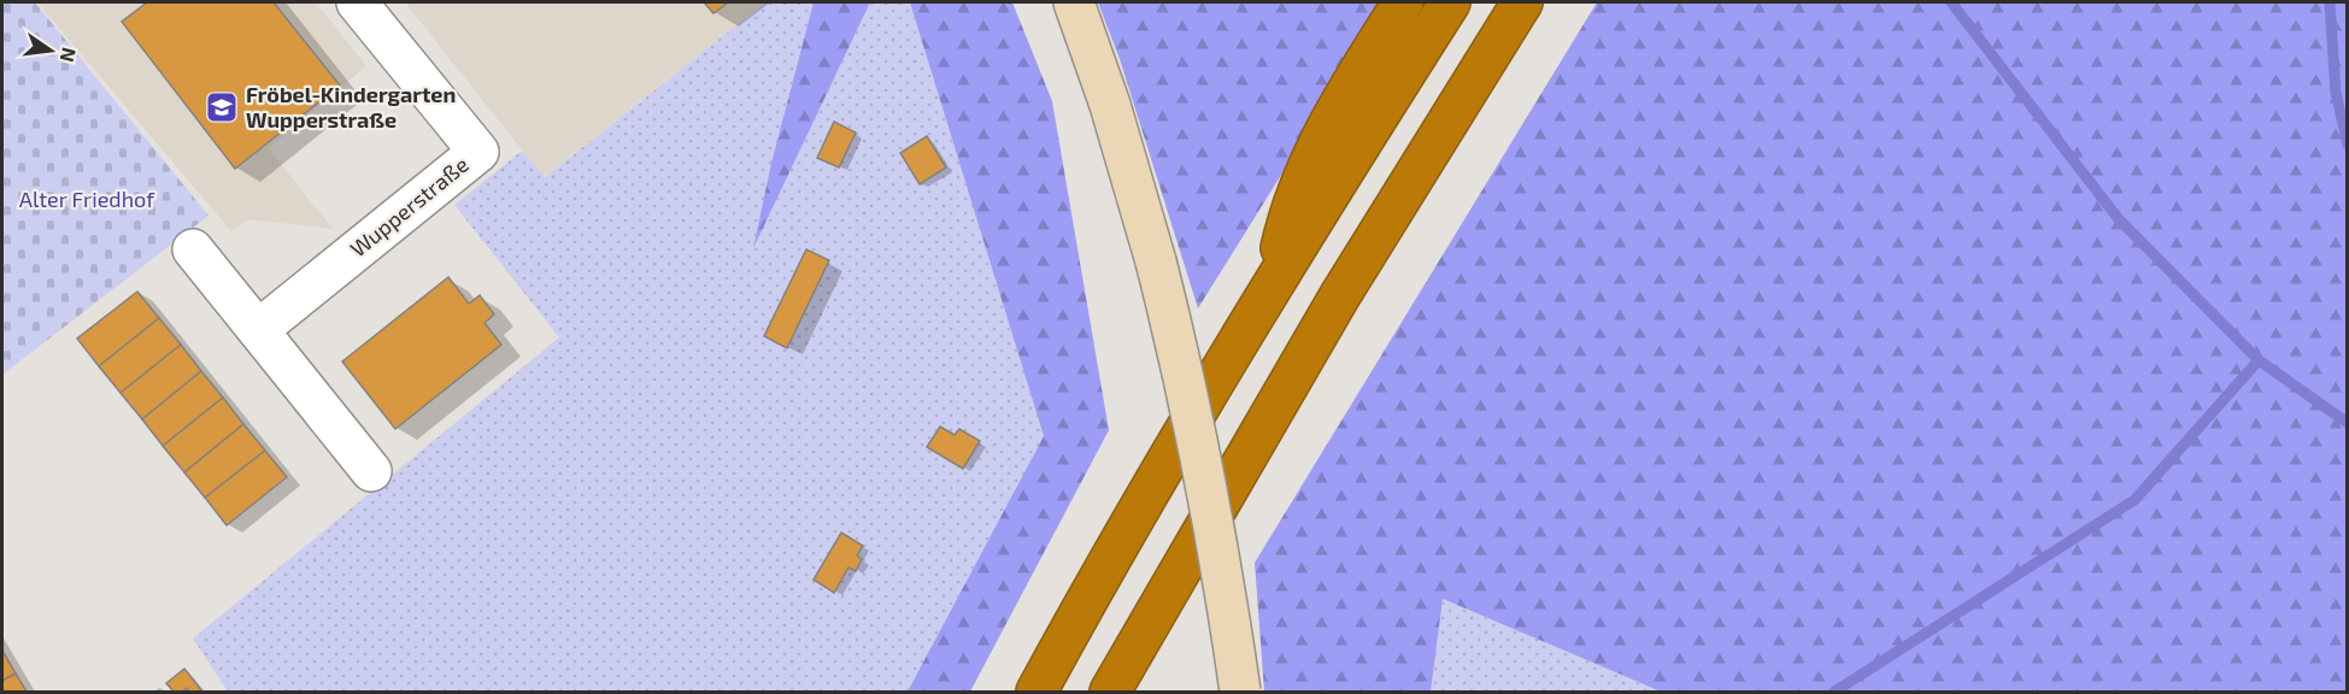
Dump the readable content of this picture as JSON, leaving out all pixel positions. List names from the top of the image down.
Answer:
{
  "streets": {
    "street": ["Wupperstraße"]
  },
  "parks": ["Alter Friedhof"],
  "places": {
    "school or university": ["Fröbel-Kindergarten Wupperstraße"]
  },
  "north": "right"
}
